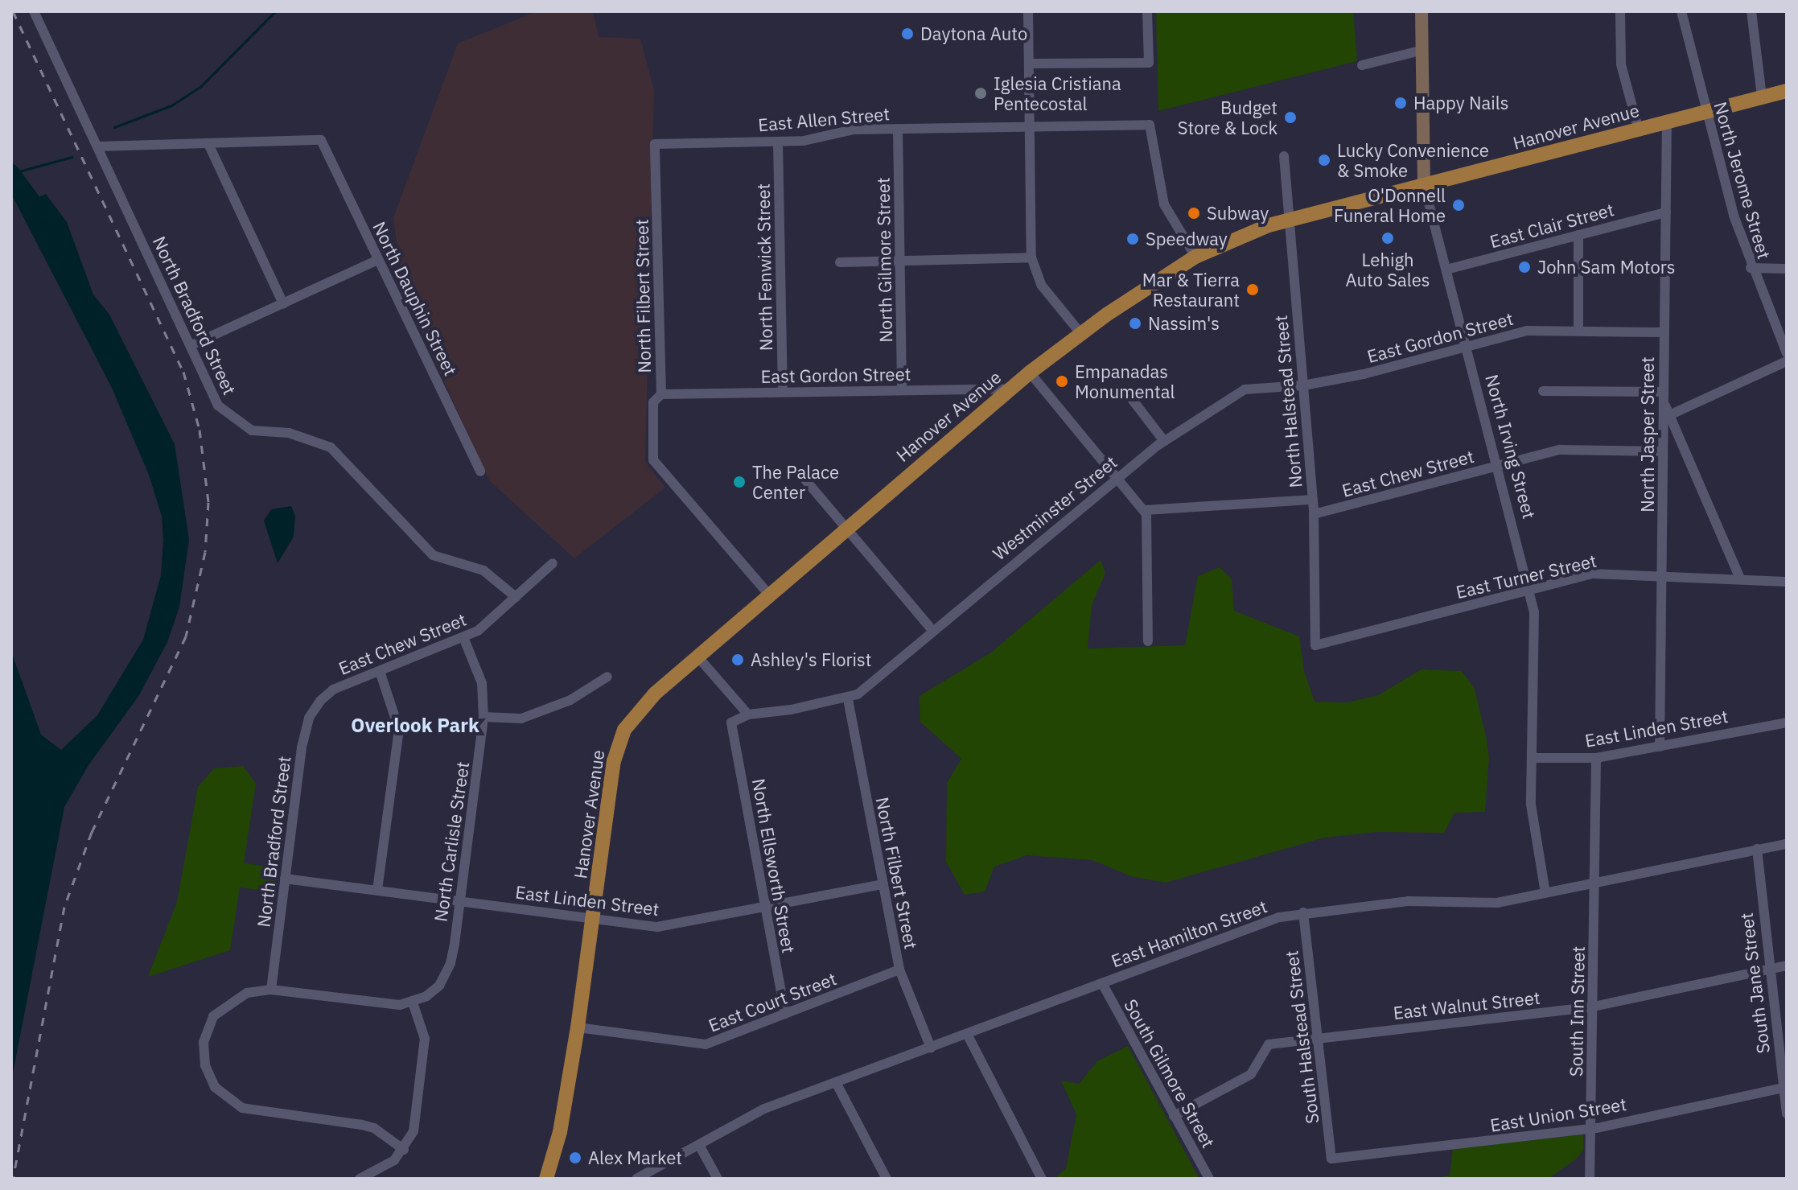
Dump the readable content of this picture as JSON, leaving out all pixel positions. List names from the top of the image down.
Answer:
{
  "streets": {
    "main road": ["Hanover Avenue", "North Irving Street"],
    "street": [
      "East Allen Street",
      "North Jerome Street",
      "East Clair Street",
      "North Gilmore Street",
      "North Fenwick Street",
      "North Filbert Street",
      "North Dauphin Street",
      "North Bradford Street",
      "East Gordon Street",
      "North Halstead Street",
      "North Jasper Street",
      "East Chew Street",
      "Westminster Street",
      "East Turner Street",
      "East Linden Street",
      "North Carlisle Street",
      "North Ellsworth Street",
      "East Hamilton Street",
      "South Jane Street",
      "East Court Street",
      "East Walnut Street",
      "South Inn Street",
      "South Halstead Street",
      "South Gilmore Street",
      "East Union Street"
    ]
  },
  "crossings": [
    ["East Allen Street", "Hanover Avenue"],
    ["East Allen Street", "North Gilmore Street"],
    ["East Allen Street", "North Fenwick Street"],
    ["East Allen Street", "North Filbert Street"],
    ["Hanover Avenue", "North Jerome Street"],
    ["Hanover Avenue", "North Filbert Street"],
    ["Hanover Avenue", "East Gordon Street"],
    ["Hanover Avenue", "North Halstead Street"],
    ["Hanover Avenue", "North Jasper Street"],
    ["Hanover Avenue", "North Irving Street"],
    ["Hanover Avenue", "East Linden Street"],
    ["Hanover Avenue", "East Court Street"],
    ["East Clair Street", "North Jasper Street"],
    ["East Clair Street", "North Irving Street"],
    ["North Gilmore Street", "East Gordon Street"],
    ["North Fenwick Street", "East Gordon Street"],
    ["North Filbert Street", "East Gordon Street"],
    ["North Filbert Street", "Westminster Street"],
    ["North Filbert Street", "East Linden Street"],
    ["North Filbert Street", "East Hamilton Street"],
    ["North Filbert Street", "East Court Street"],
    ["North Bradford Street", "East Chew Street"],
    ["North Bradford Street", "East Linden Street"],
    ["East Gordon Street", "North Halstead Street"],
    ["East Gordon Street", "North Jasper Street"],
    ["East Gordon Street", "North Irving Street"],
    ["East Gordon Street", "Westminster Street"],
    ["North Halstead Street", "East Chew Street"],
    ["North Halstead Street", "Westminster Street"],
    ["North Halstead Street", "East Turner Street"],
    ["North Jasper Street", "East Chew Street"],
    ["North Jasper Street", "East Turner Street"],
    ["North Jasper Street", "East Linden Street"],
    ["North Irving Street", "East Chew Street"],
    ["North Irving Street", "East Turner Street"],
    ["North Irving Street", "East Linden Street"],
    ["North Irving Street", "East Hamilton Street"],
    ["East Chew Street", "North Carlisle Street"],
    ["East Linden Street", "North Carlisle Street"],
    ["East Linden Street", "North Ellsworth Street"],
    ["East Linden Street", "South Inn Street"],
    ["North Ellsworth Street", "East Court Street"],
    ["East Hamilton Street", "South Jane Street"],
    ["East Hamilton Street", "South Inn Street"],
    ["East Hamilton Street", "South Halstead Street"],
    ["East Hamilton Street", "South Gilmore Street"],
    ["South Jane Street", "East Walnut Street"],
    ["South Jane Street", "East Union Street"],
    ["East Walnut Street", "South Inn Street"],
    ["East Walnut Street", "South Halstead Street"],
    ["East Walnut Street", "South Gilmore Street"],
    ["South Inn Street", "East Union Street"],
    ["South Halstead Street", "East Union Street"]
  ],
  "districts": ["Overlook Park"],
  "places": [
    "Daytona Auto",
    "Iglesia Cristiana Pentecostal",
    "Happy Nails",
    "Budget Store & Lock",
    "Lucky Convenience & Smoke",
    "O'Donnell Funeral Home",
    "Subway",
    "Lehigh Auto Sales",
    "Speedway",
    "John Sam Motors",
    "Mar & Tierra Restaurant",
    "Nassim's",
    "Empanadas Monumental",
    "The Palace Center",
    "Ashley's Florist",
    "Alex Market"
  ]
}
